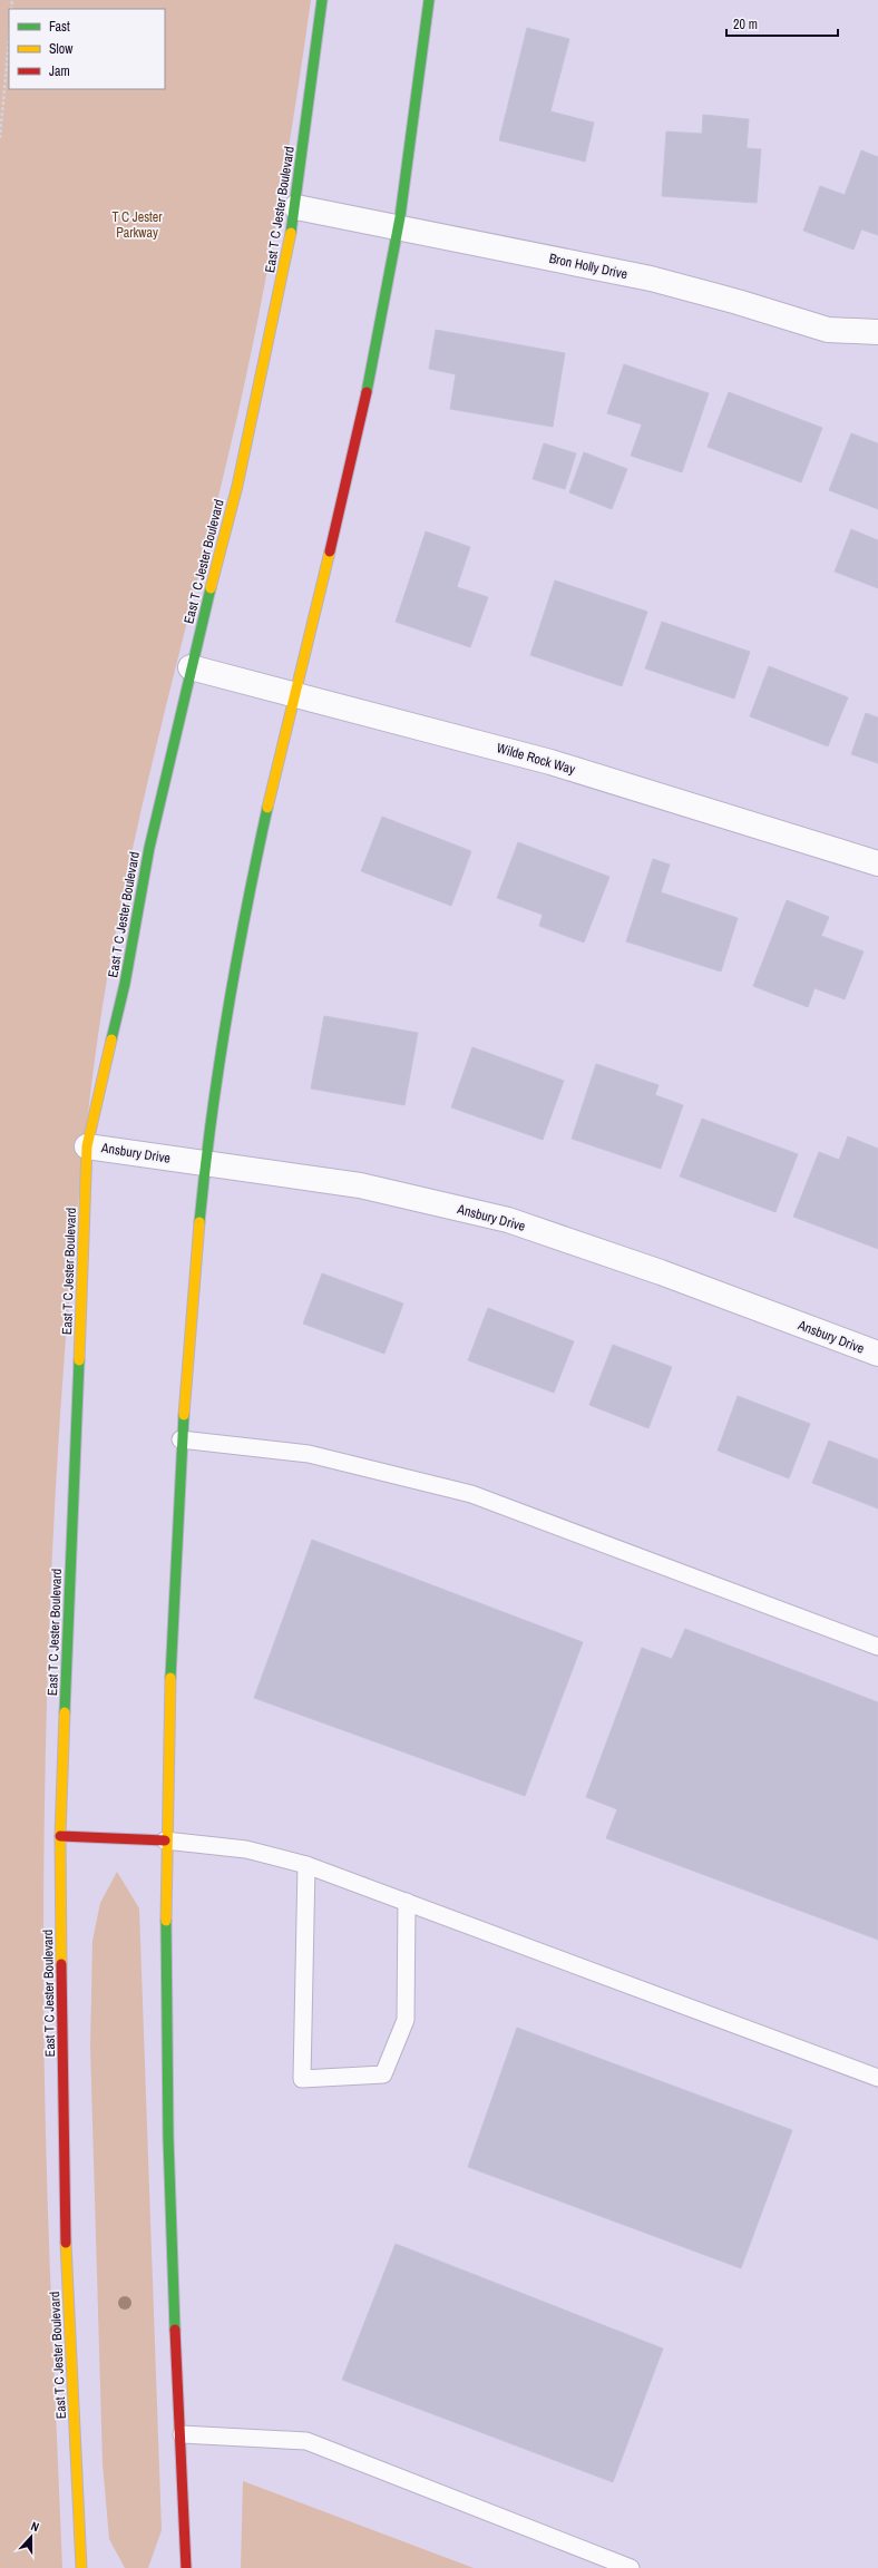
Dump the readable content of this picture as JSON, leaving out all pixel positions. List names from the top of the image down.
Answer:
{
  "streets": {
    "street": [
      "East T C Jester Boulevard",
      "Bron Holly Drive",
      "Wilde Rock Way",
      "Ansbury Drive"
    ]
  },
  "crossings": [
    ["East T C Jester Boulevard", "Bron Holly Drive"],
    ["East T C Jester Boulevard", "Wilde Rock Way"],
    ["East T C Jester Boulevard", "Ansbury Drive"]
  ],
  "parks": ["T C Jester Parkway"],
  "legend": ["Fast", "Slow", "Jam"],
  "scale_bar": "20 m",
  "north": "top"
}
